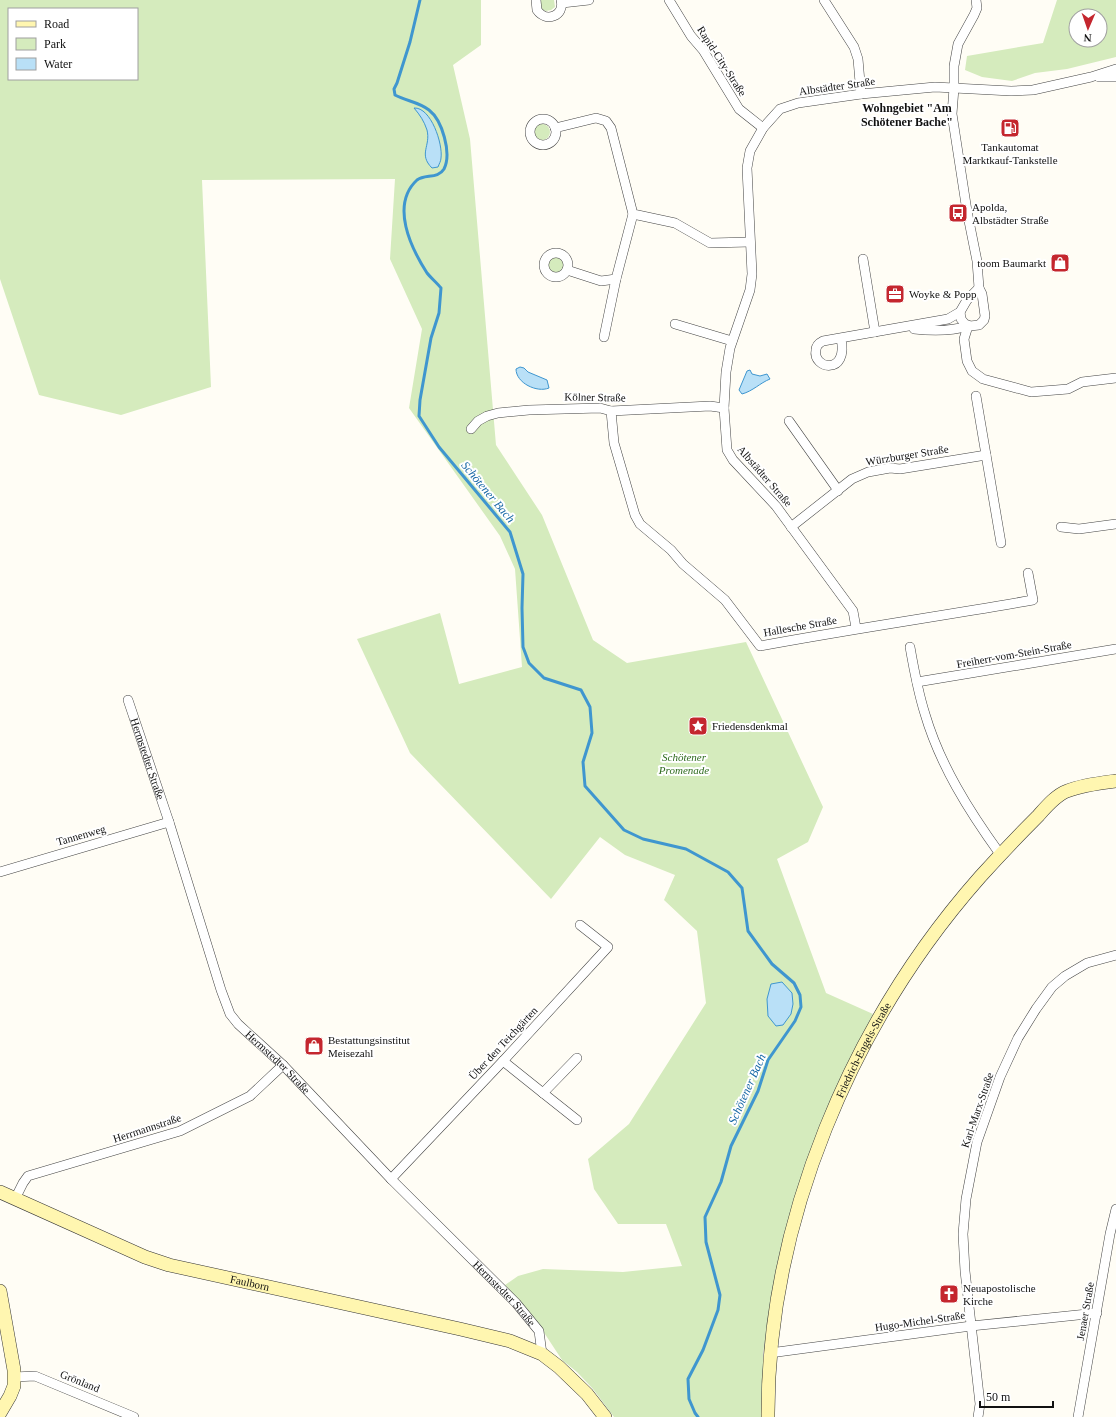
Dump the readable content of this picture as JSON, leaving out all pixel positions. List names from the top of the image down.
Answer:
{
  "streets": {
    "street": [
      "Rapid-City-Straße",
      "Albstädter Straße",
      "Kölner Straße",
      "Würzburger Straße",
      "Hallesche Straße",
      "Freiherr-vom-Stein-Straße",
      "Hermstedter Straße",
      "Tannenweg",
      "Über den Teichgärten",
      "Friedrich-Engels-Straße",
      "Karl-Marx-Straße",
      "Herrmannstraße",
      "Faulborn",
      "Jenaer Straße",
      "Hugo-Michel-Straße",
      "Grönland"
    ]
  },
  "crossings": [
    ["Rapid-City-Straße", "Albstädter Straße"],
    ["Albstädter Straße", "Kölner Straße"],
    ["Albstädter Straße", "Würzburger Straße"],
    ["Albstädter Straße", "Hallesche Straße"],
    ["Kölner Straße", "Hallesche Straße"],
    ["Hermstedter Straße", "Tannenweg"],
    ["Hermstedter Straße", "Über den Teichgärten"],
    ["Hermstedter Straße", "Herrmannstraße"],
    ["Hermstedter Straße", "Faulborn"],
    ["Friedrich-Engels-Straße", "Hugo-Michel-Straße"],
    ["Karl-Marx-Straße", "Hugo-Michel-Straße"],
    ["Herrmannstraße", "Faulborn"],
    ["Jenaer Straße", "Hugo-Michel-Straße"]
  ],
  "districts": ["Wohngebiet \"Am Schötener Bache\""],
  "water": ["Schötener Bach"],
  "parks": ["Schötener Promenade"],
  "places": {
    "fuel station": ["Tankautomat Marktkauf-Tankstelle"],
    "bus stop": ["Apolda, Albstädter Straße"],
    "shop": ["toom Baumarkt", "Bestattungsinstitut Meisezahl"],
    "office": ["Woyke & Popp"],
    "place": ["Friedensdenkmal"],
    "church": ["Neuapostolische Kirche"]
  },
  "legend": ["Road", "Park", "Water"],
  "scale_bar": "50 m",
  "north": "bottom"
}
